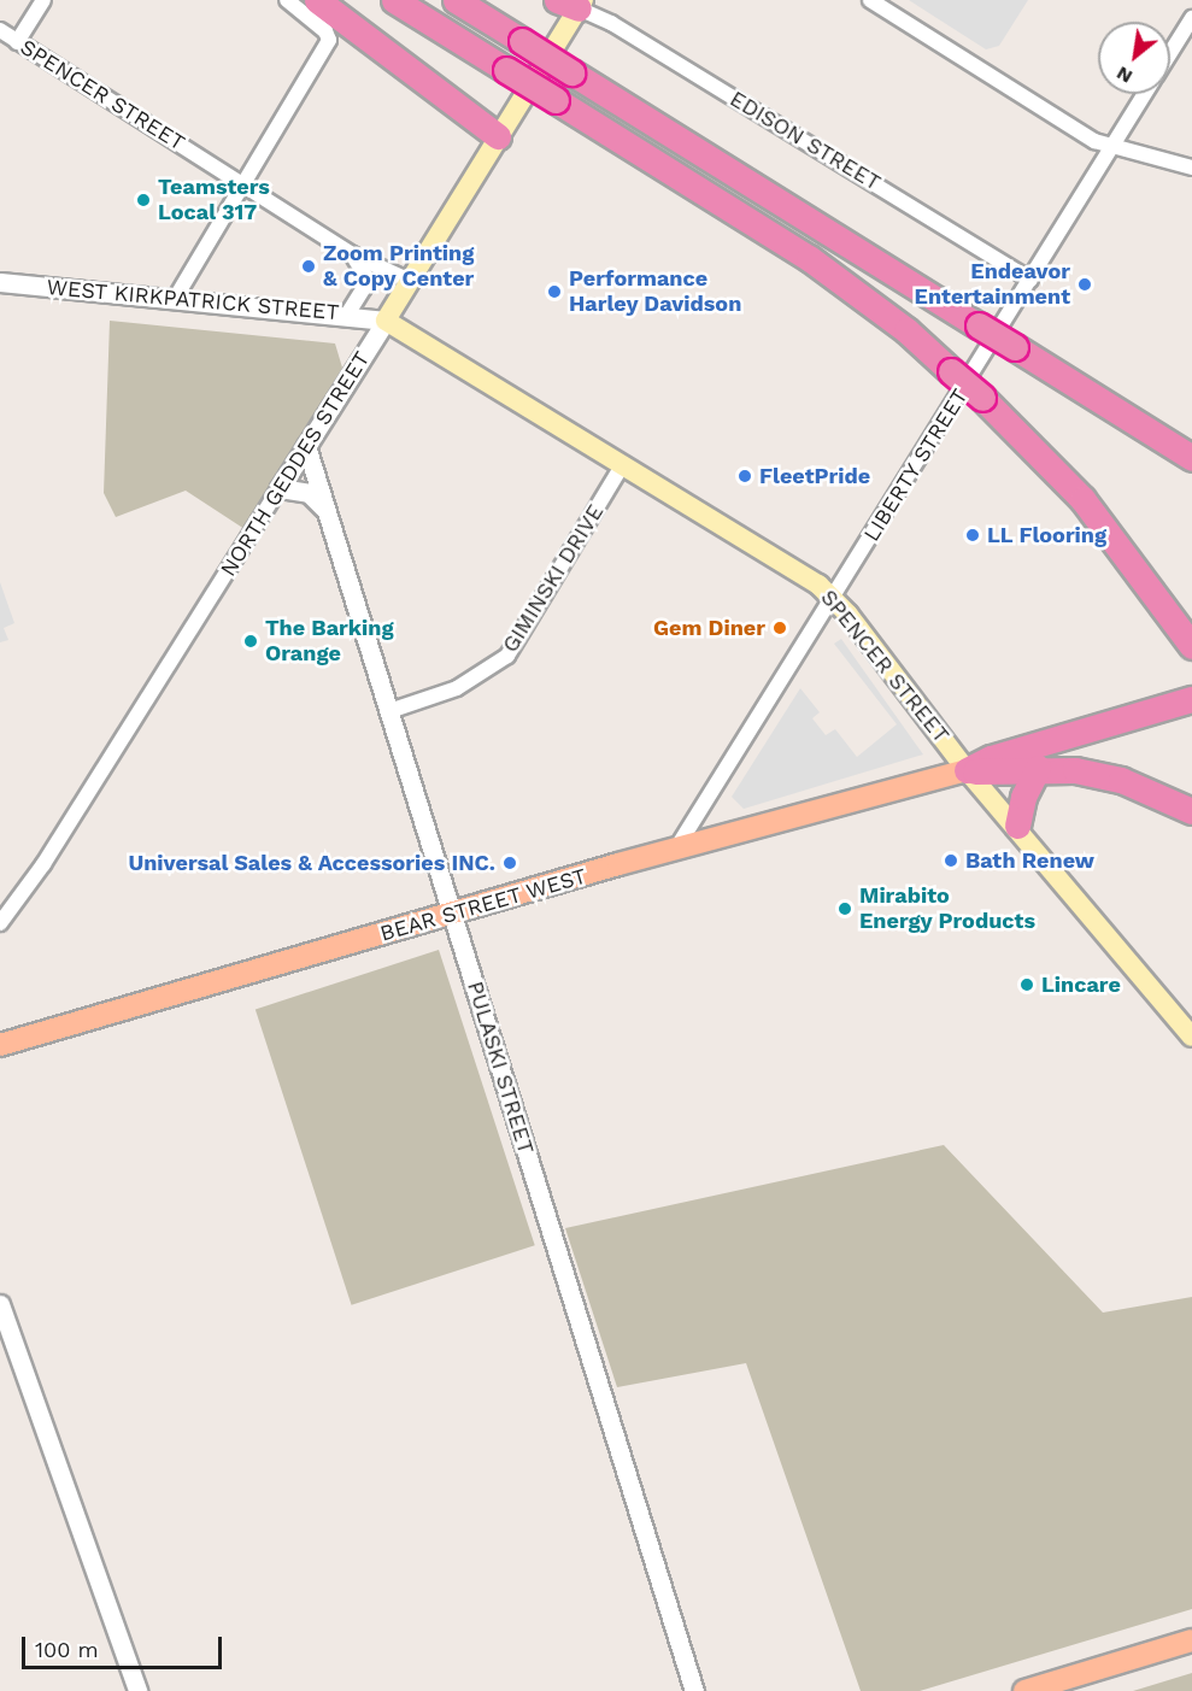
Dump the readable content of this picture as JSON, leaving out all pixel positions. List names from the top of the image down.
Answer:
{
  "streets": {
    "main road": ["SPENCER STREET", "NORTH GEDDES STREET", "BEAR STREET WEST"],
    "street": [
      "EDISON STREET",
      "WEST KIRKPATRICK STREET",
      "LIBERTY STREET",
      "GIMINSKI DRIVE",
      "PULASKI STREET"
    ]
  },
  "crossings": [
    ["SPENCER STREET", "WEST KIRKPATRICK STREET"],
    ["SPENCER STREET", "NORTH GEDDES STREET"],
    ["SPENCER STREET", "LIBERTY STREET"],
    ["SPENCER STREET", "GIMINSKI DRIVE"],
    ["SPENCER STREET", "BEAR STREET WEST"],
    ["EDISON STREET", "NORTH GEDDES STREET"],
    ["EDISON STREET", "LIBERTY STREET"],
    ["WEST KIRKPATRICK STREET", "NORTH GEDDES STREET"],
    ["NORTH GEDDES STREET", "PULASKI STREET"],
    ["LIBERTY STREET", "BEAR STREET WEST"],
    ["GIMINSKI DRIVE", "PULASKI STREET"],
    ["BEAR STREET WEST", "PULASKI STREET"]
  ],
  "places": [
    "Teamsters Local 317",
    "Zoom Printing & Copy Center",
    "Endeavor Entertainment",
    "Performance Harley Davidson",
    "FleetPride",
    "LL Flooring",
    "Gem Diner",
    "The Barking Orange",
    "Bath Renew",
    "Universal Sales & Accessories INC.",
    "Mirabito Energy Products",
    "Lincare"
  ],
  "scale_bar": "100 m",
  "north": "bottom left"
}
